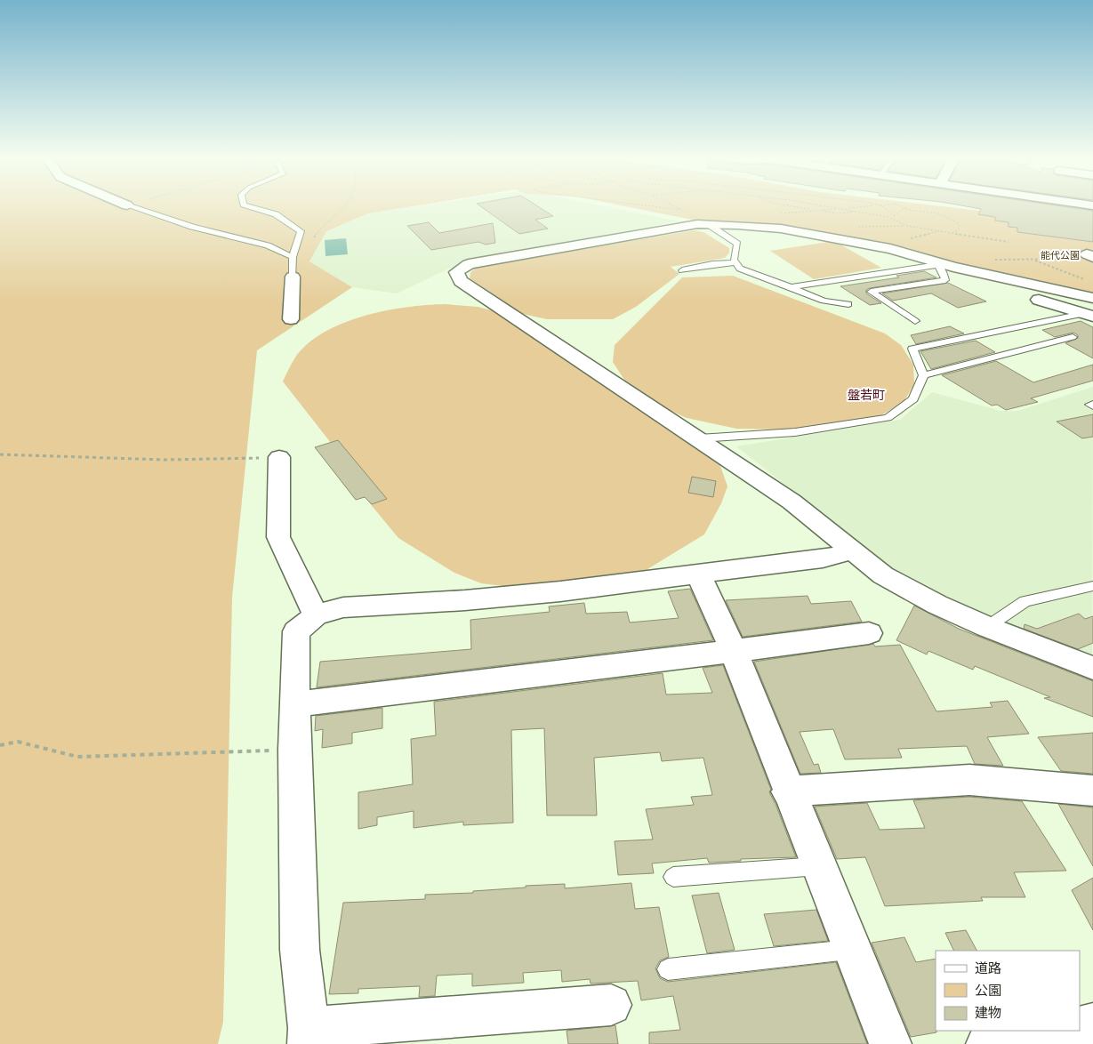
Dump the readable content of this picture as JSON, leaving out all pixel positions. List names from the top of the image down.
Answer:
{
  "districts": ["盤若町"],
  "parks": ["能代公園"],
  "legend": ["道路", "公園", "建物"]
}
